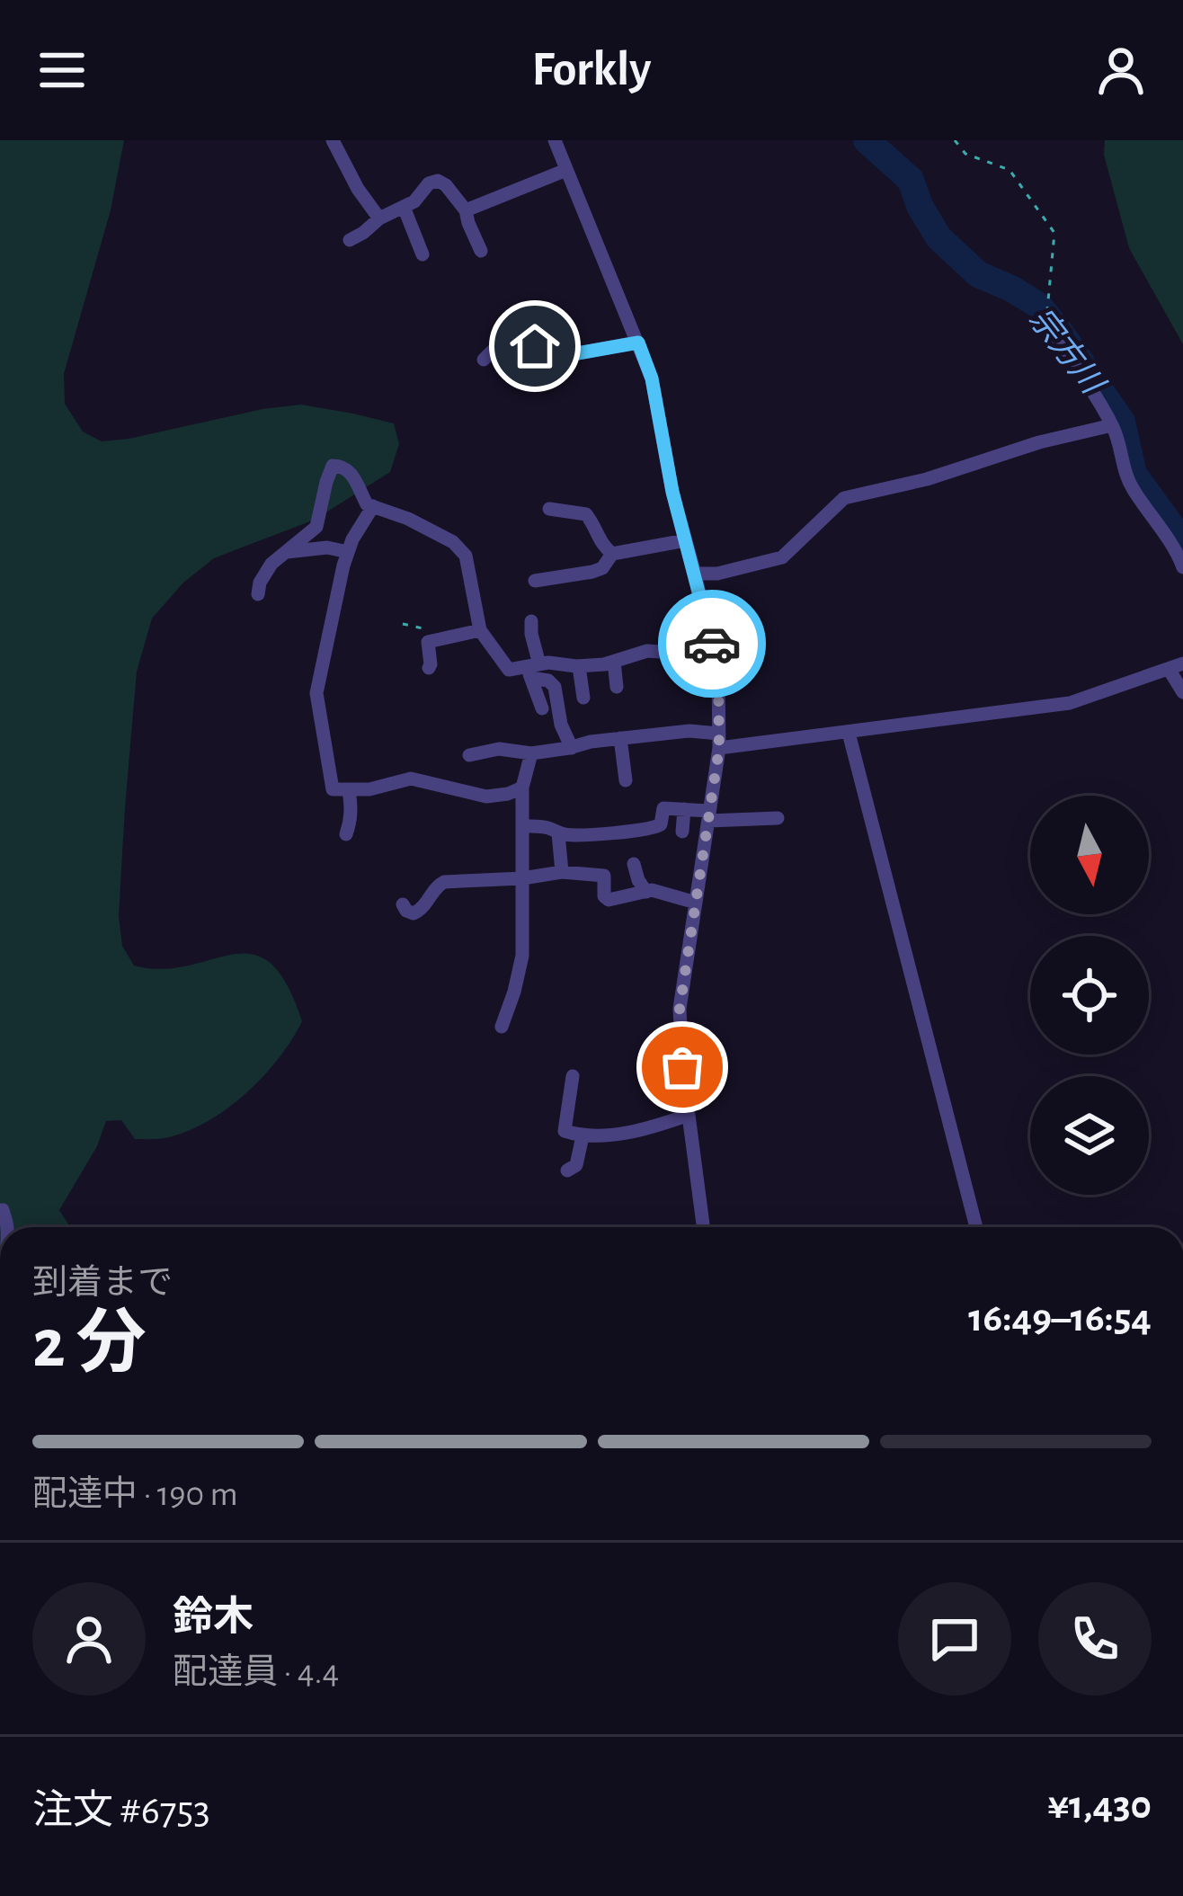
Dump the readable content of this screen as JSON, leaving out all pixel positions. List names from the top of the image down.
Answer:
{
  "water": ["宗方川"],
  "north": "bottom",
  "page": {
    "header": "Forkly",
    "heading": ["2 分", "到着まで", "16:49–16:54"],
    "panel": [
      "鈴木",
      "配達員 · 4.4",
      "注文 #6753",
      "¥1,430"
    ],
    "bar": "配達中 · 190 m"
  }
}
